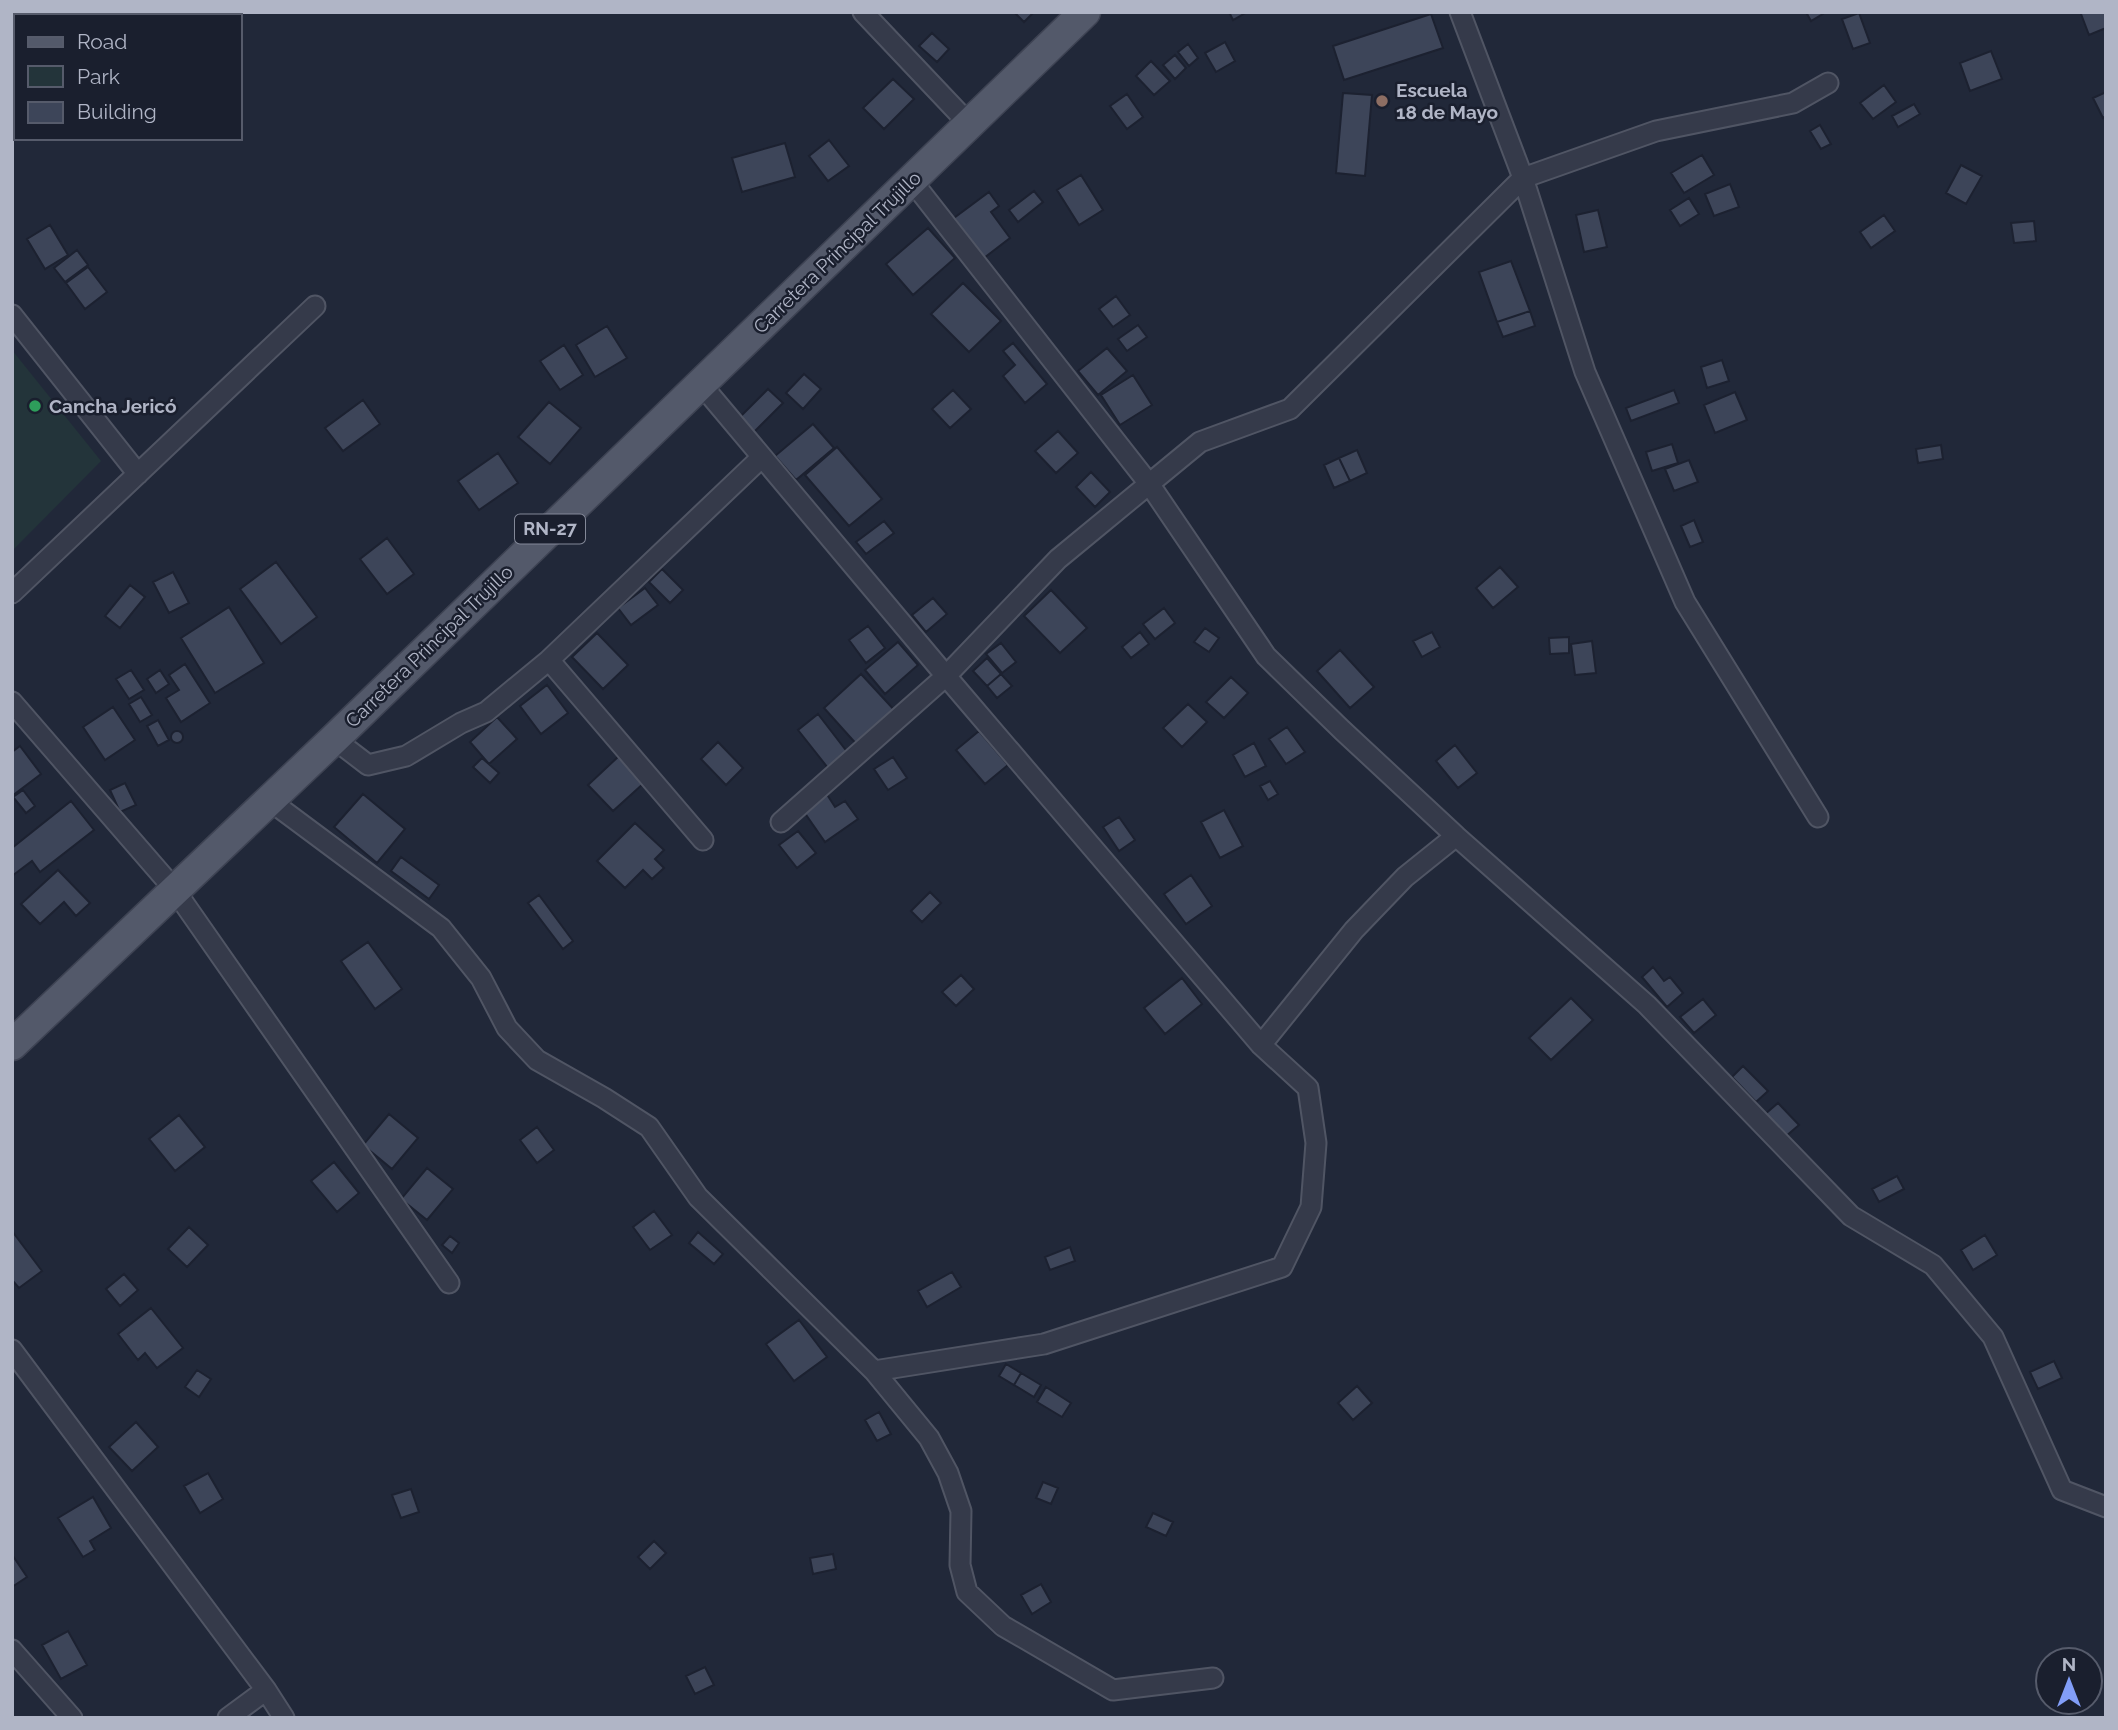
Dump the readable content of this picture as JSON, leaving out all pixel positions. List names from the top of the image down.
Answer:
{
  "streets": {
    "main road": ["Carretera Principal Trujillo", "RN-27"]
  },
  "places": ["Escuela 18 de Mayo", "Cancha Jericó"],
  "legend": ["Road", "Park", "Building"],
  "north": "top"
}
